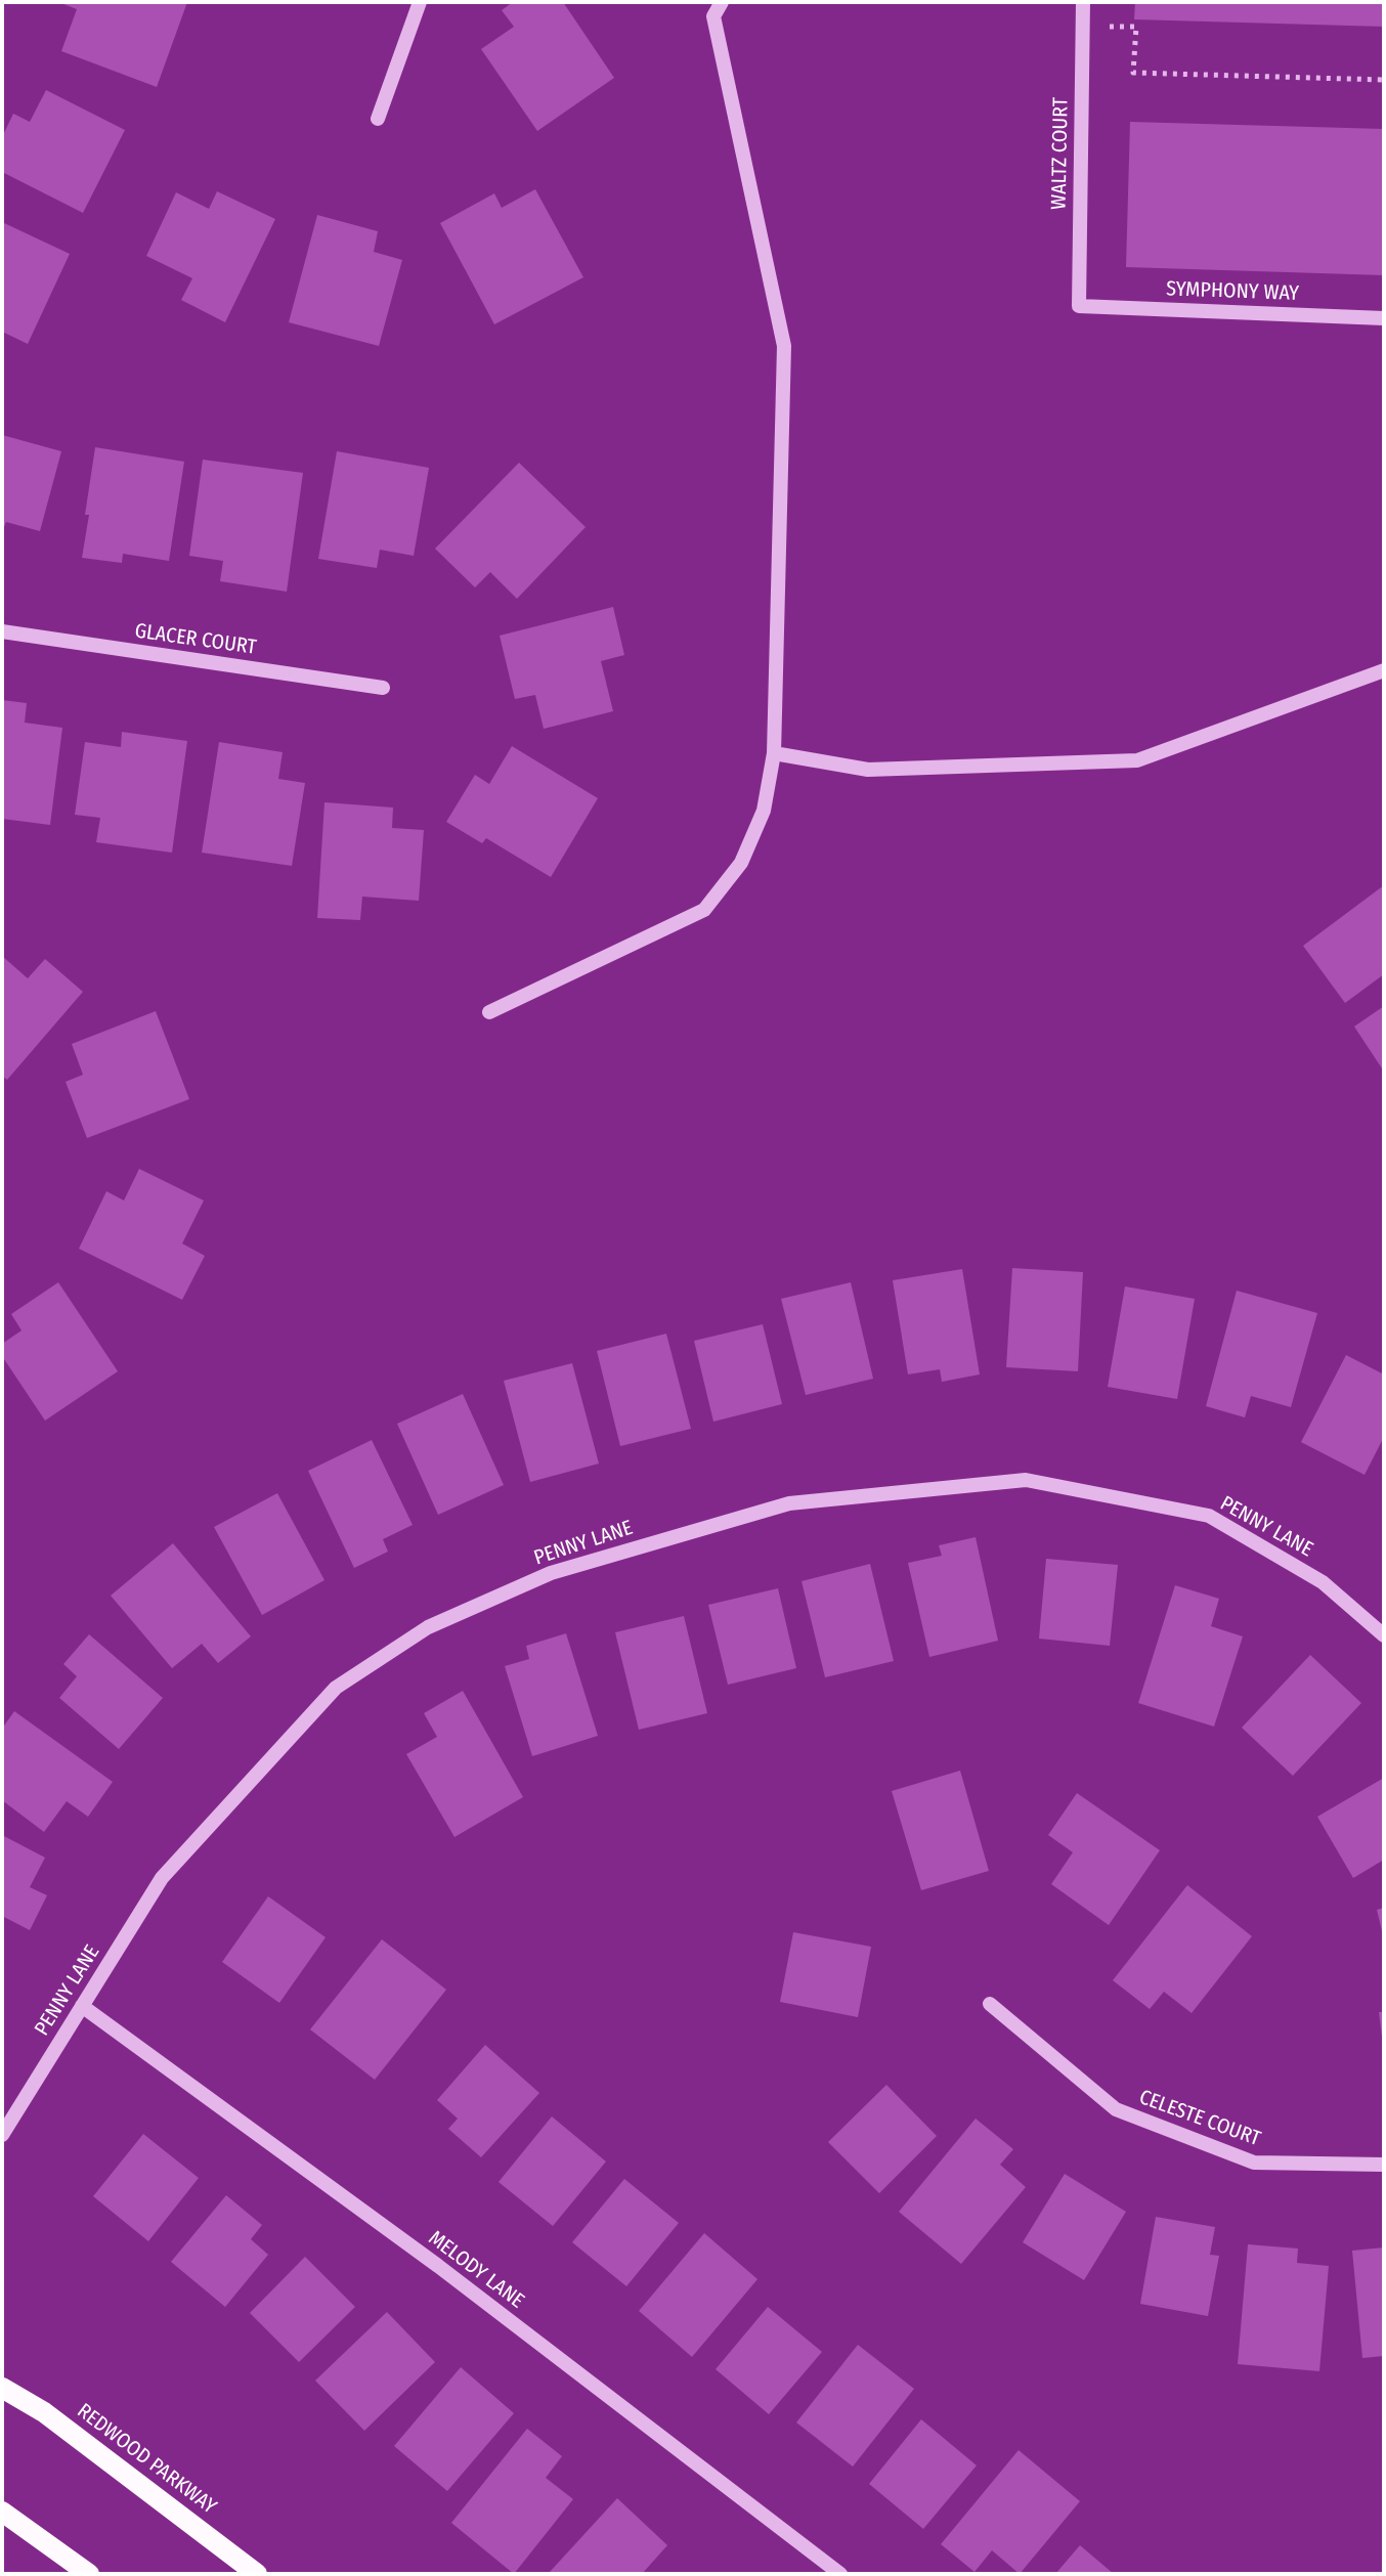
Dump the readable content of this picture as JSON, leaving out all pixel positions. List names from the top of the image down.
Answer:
{
  "streets": {
    "main road": ["REDWOOD PARKWAY"],
    "street": [
      "WALTZ COURT",
      "SYMPHONY WAY",
      "GLACER COURT",
      "PENNY LANE",
      "CELESTE COURT",
      "MELODY LANE"
    ]
  },
  "crossings": [
    ["WALTZ COURT", "SYMPHONY WAY"],
    ["PENNY LANE", "MELODY LANE"]
  ]
}
